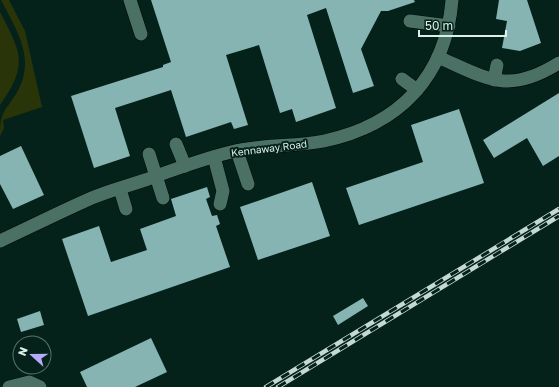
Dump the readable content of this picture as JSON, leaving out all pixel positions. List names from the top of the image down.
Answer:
{
  "streets": {
    "street": ["Kennaway Road"]
  },
  "scale_bar": "50 m",
  "north": "left"
}
